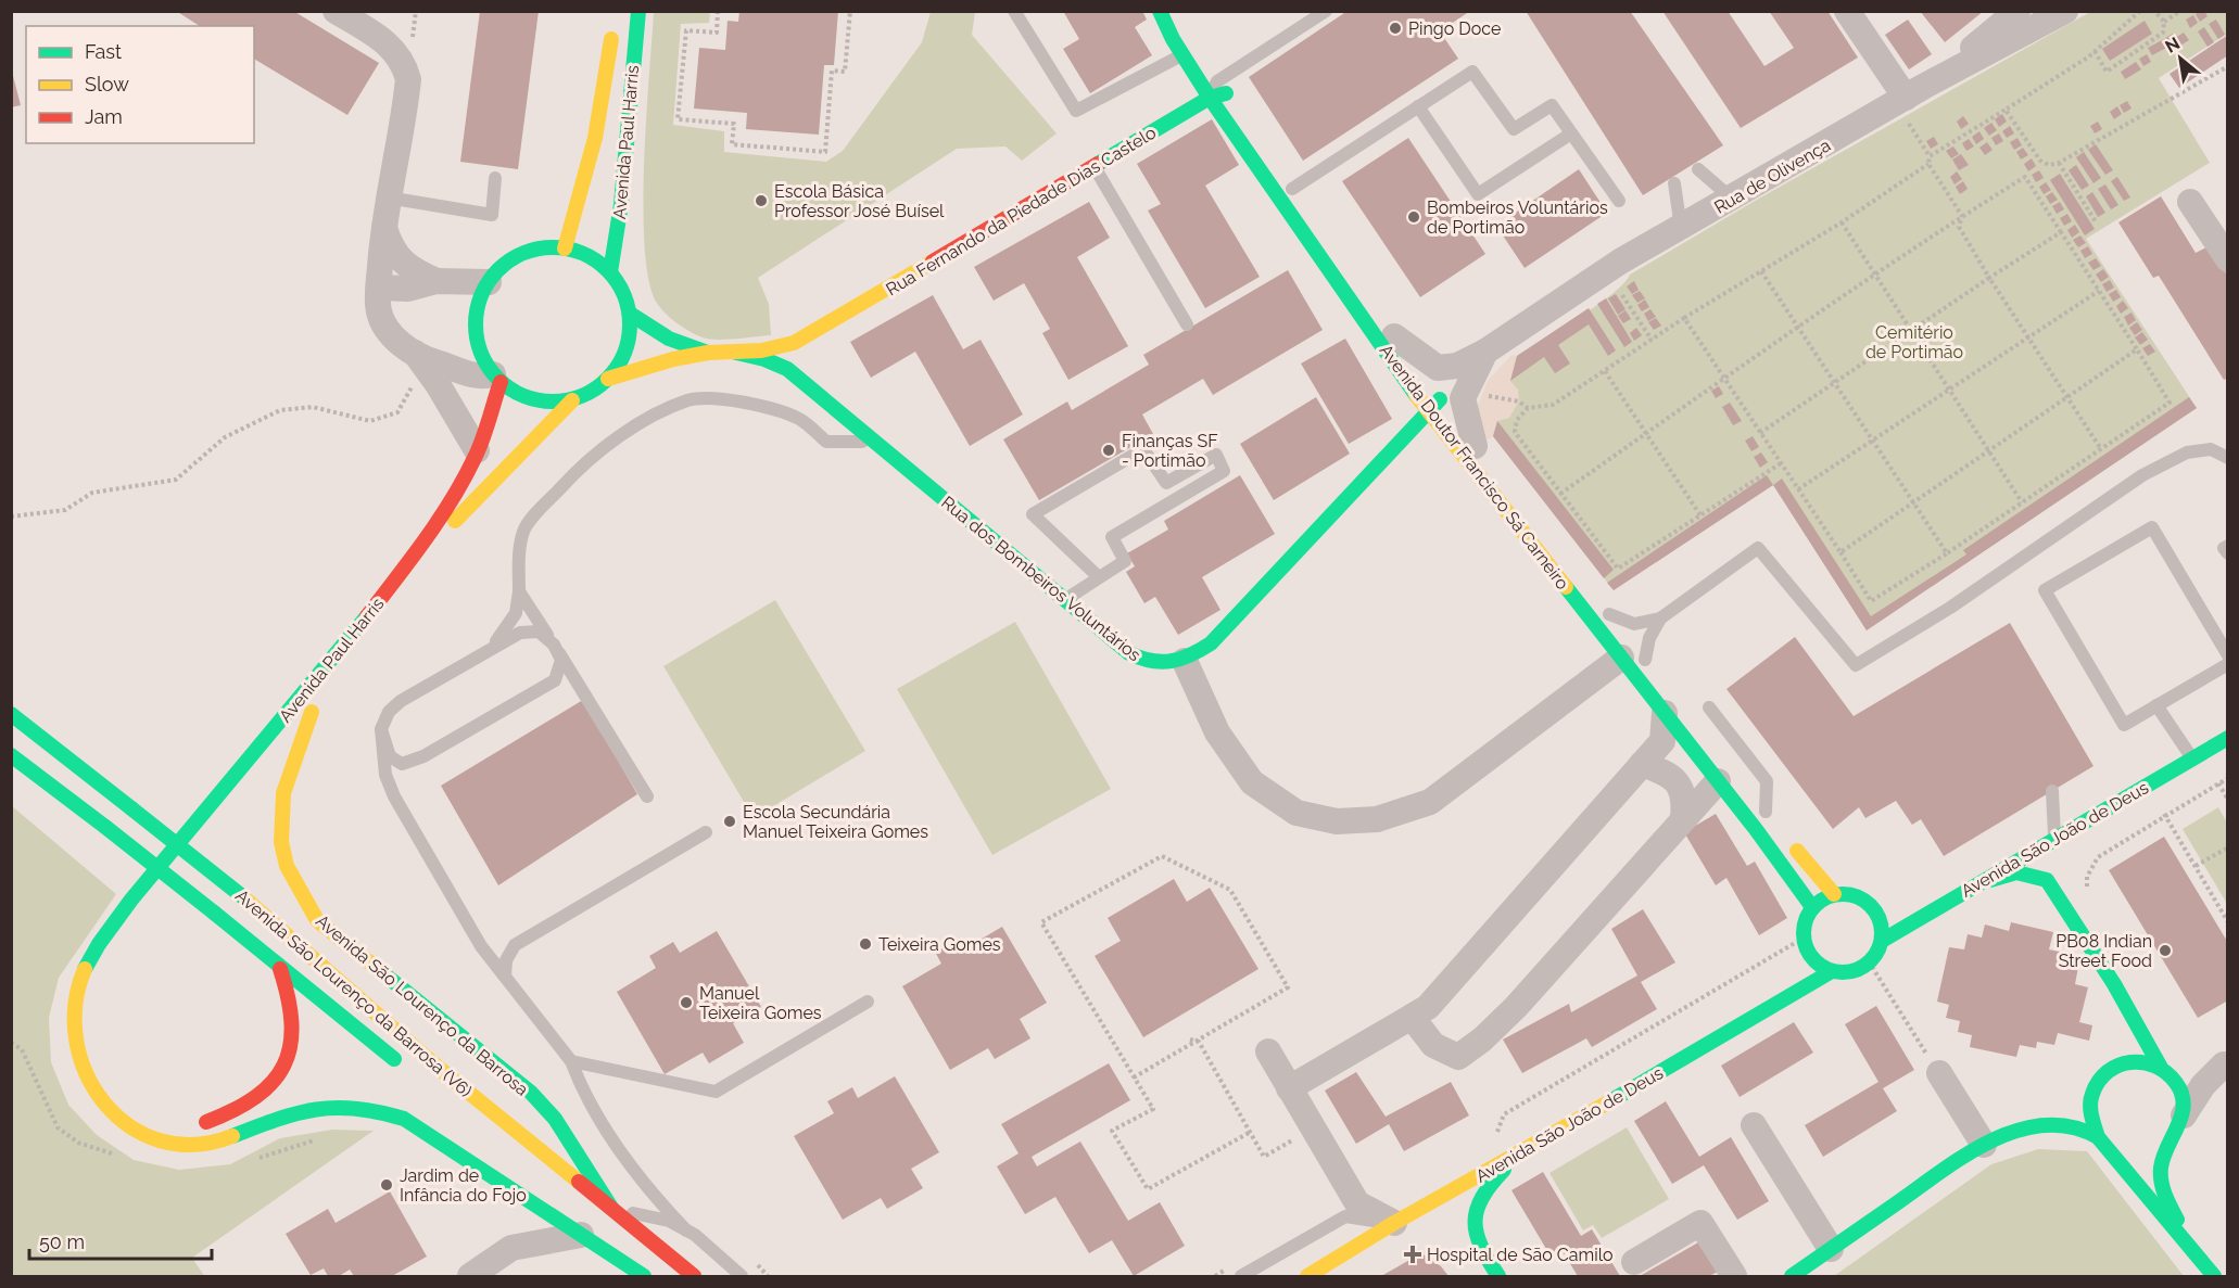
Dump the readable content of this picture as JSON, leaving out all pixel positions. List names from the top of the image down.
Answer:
{
  "streets": {
    "street": [
      "Avenida Paul Harris",
      "Rua de Olivença",
      "Rua Fernando da Piedade Dias Castelo",
      "Avenida Doutor Francisco Sá Carneiro",
      "Rua dos Bombeiros Voluntários",
      "Avenida São João de Deus",
      "Avenida São Lourenço da Barrosa (V6)",
      "Avenida São Lourenço da Barrosa"
    ]
  },
  "crossings": [
    ["Rua Fernando da Piedade Dias Castelo", "Avenida Doutor Francisco Sá Carneiro"],
    ["Rua Fernando da Piedade Dias Castelo", "Rua dos Bombeiros Voluntários"],
    ["Avenida Doutor Francisco Sá Carneiro", "Avenida São João de Deus"],
    ["Avenida São Lourenço da Barrosa (V6)", "Avenida São Lourenço da Barrosa"]
  ],
  "parks": ["Cemitério de Portimão"],
  "places": {
    "other": [
      "Pingo Doce",
      "Escola Básica Professor José Buísel",
      "Bombeiros Voluntários de Portimão",
      "Finanças SF - Portimão",
      "Escola Secundária Manuel Teixeira Gomes",
      "Teixeira Gomes",
      "PB08 Indian Street Food",
      "Manuel Teixeira Gomes",
      "Jardim de Infância do Fojo"
    ],
    "health": ["Hospital de São Camilo"]
  },
  "legend": ["Fast", "Slow", "Jam"],
  "scale_bar": "50 m",
  "north": "top left"
}
